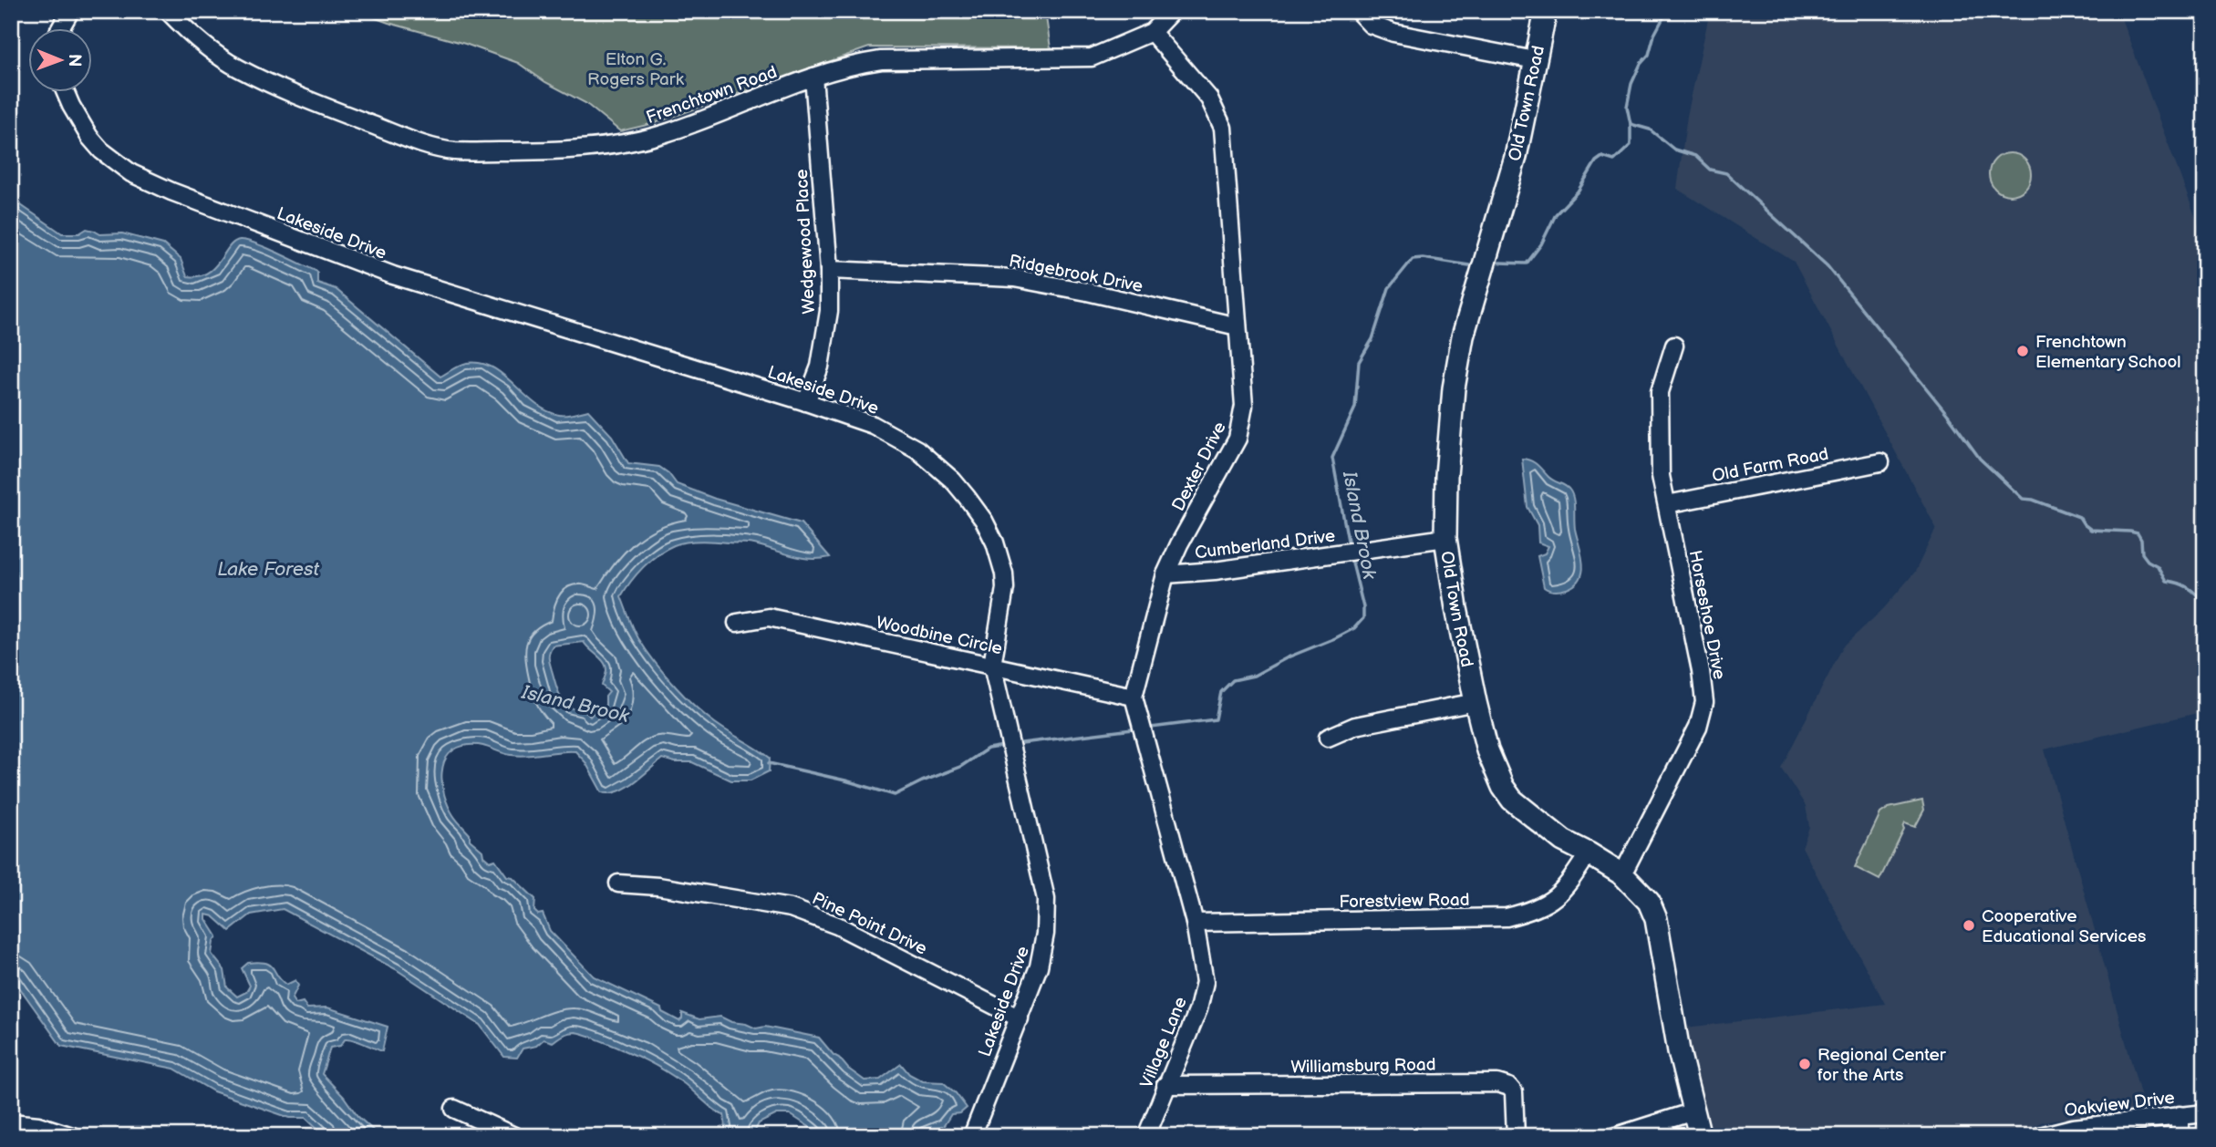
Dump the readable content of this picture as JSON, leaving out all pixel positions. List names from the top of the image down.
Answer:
{
  "streets": {
    "main road": ["Old Town Road"],
    "street": [
      "Frenchtown Road",
      "Lakeside Drive",
      "Wedgewood Place",
      "Ridgebrook Drive",
      "Old Farm Road",
      "Dexter Drive",
      "Cumberland Drive",
      "Horseshoe Drive",
      "Woodbine Circle",
      "Forestview Road",
      "Pine Point Drive",
      "Village Lane",
      "Williamsburg Road",
      "Oakview Drive"
    ]
  },
  "crossings": [
    ["Frenchtown Road", "Wedgewood Place"],
    ["Frenchtown Road", "Dexter Drive"],
    ["Old Town Road", "Cumberland Drive"],
    ["Old Town Road", "Horseshoe Drive"],
    ["Old Town Road", "Forestview Road"],
    ["Lakeside Drive", "Wedgewood Place"],
    ["Lakeside Drive", "Woodbine Circle"],
    ["Lakeside Drive", "Pine Point Drive"],
    ["Wedgewood Place", "Ridgebrook Drive"],
    ["Ridgebrook Drive", "Dexter Drive"],
    ["Old Farm Road", "Horseshoe Drive"],
    ["Dexter Drive", "Cumberland Drive"],
    ["Dexter Drive", "Woodbine Circle"],
    ["Forestview Road", "Village Lane"],
    ["Village Lane", "Williamsburg Road"]
  ],
  "water": ["Island Brook", "Lake Forest"],
  "parks": ["Elton G. Rogers Park"],
  "places": ["Frenchtown Elementary School", "Cooperative Educational Services", "Regional Center for the Arts"],
  "north": "right"
}
